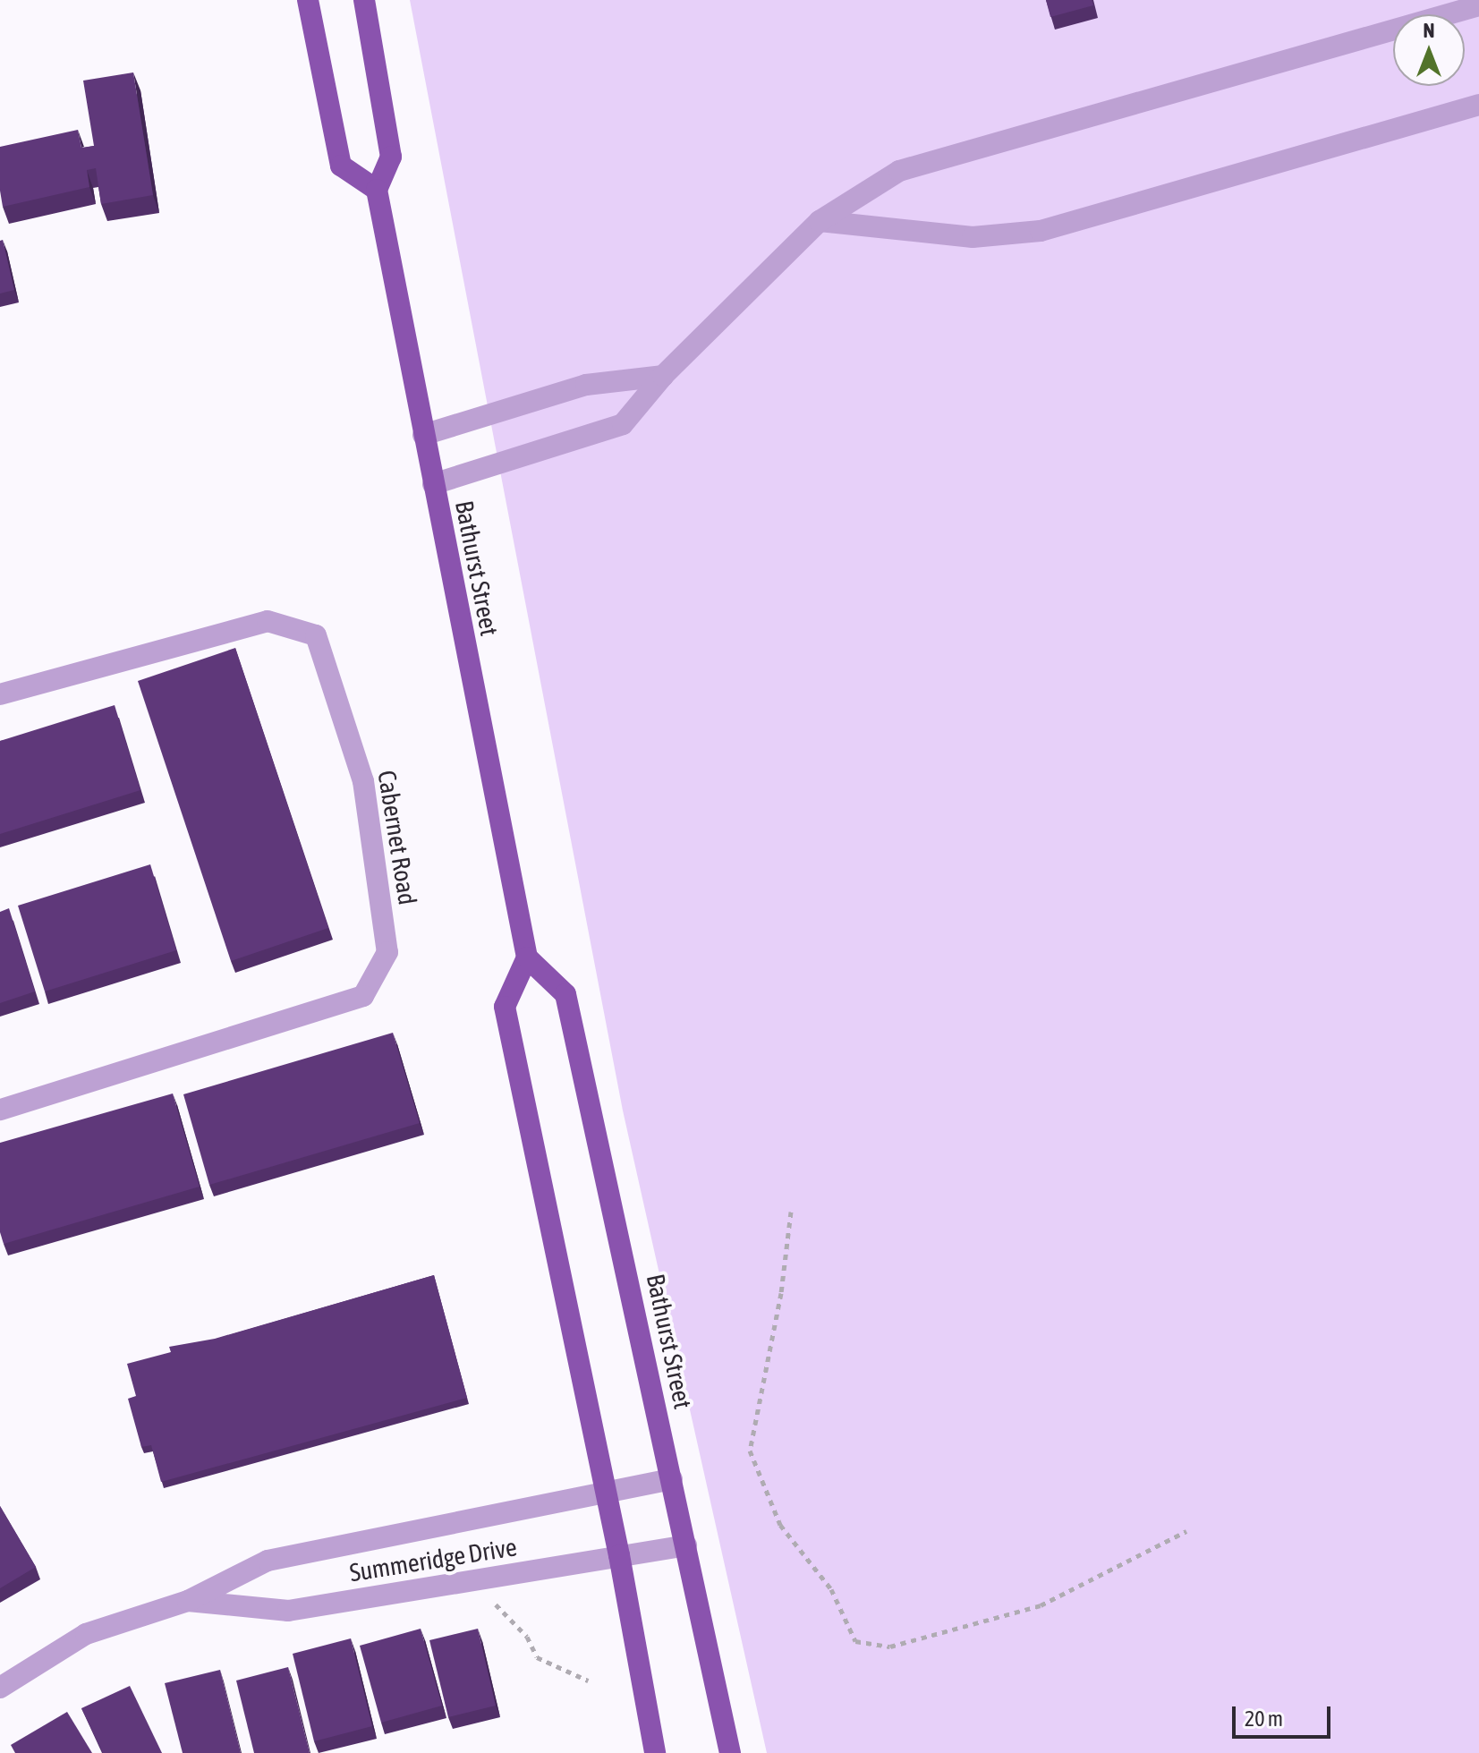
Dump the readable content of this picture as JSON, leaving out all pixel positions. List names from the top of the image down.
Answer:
{
  "streets": {
    "main road": ["Bathurst Street"],
    "street": ["Cabernet Road", "Summeridge Drive"]
  },
  "crossings": [
    ["Bathurst Street", "Summeridge Drive"]
  ],
  "scale_bar": "20 m",
  "north": "top"
}
